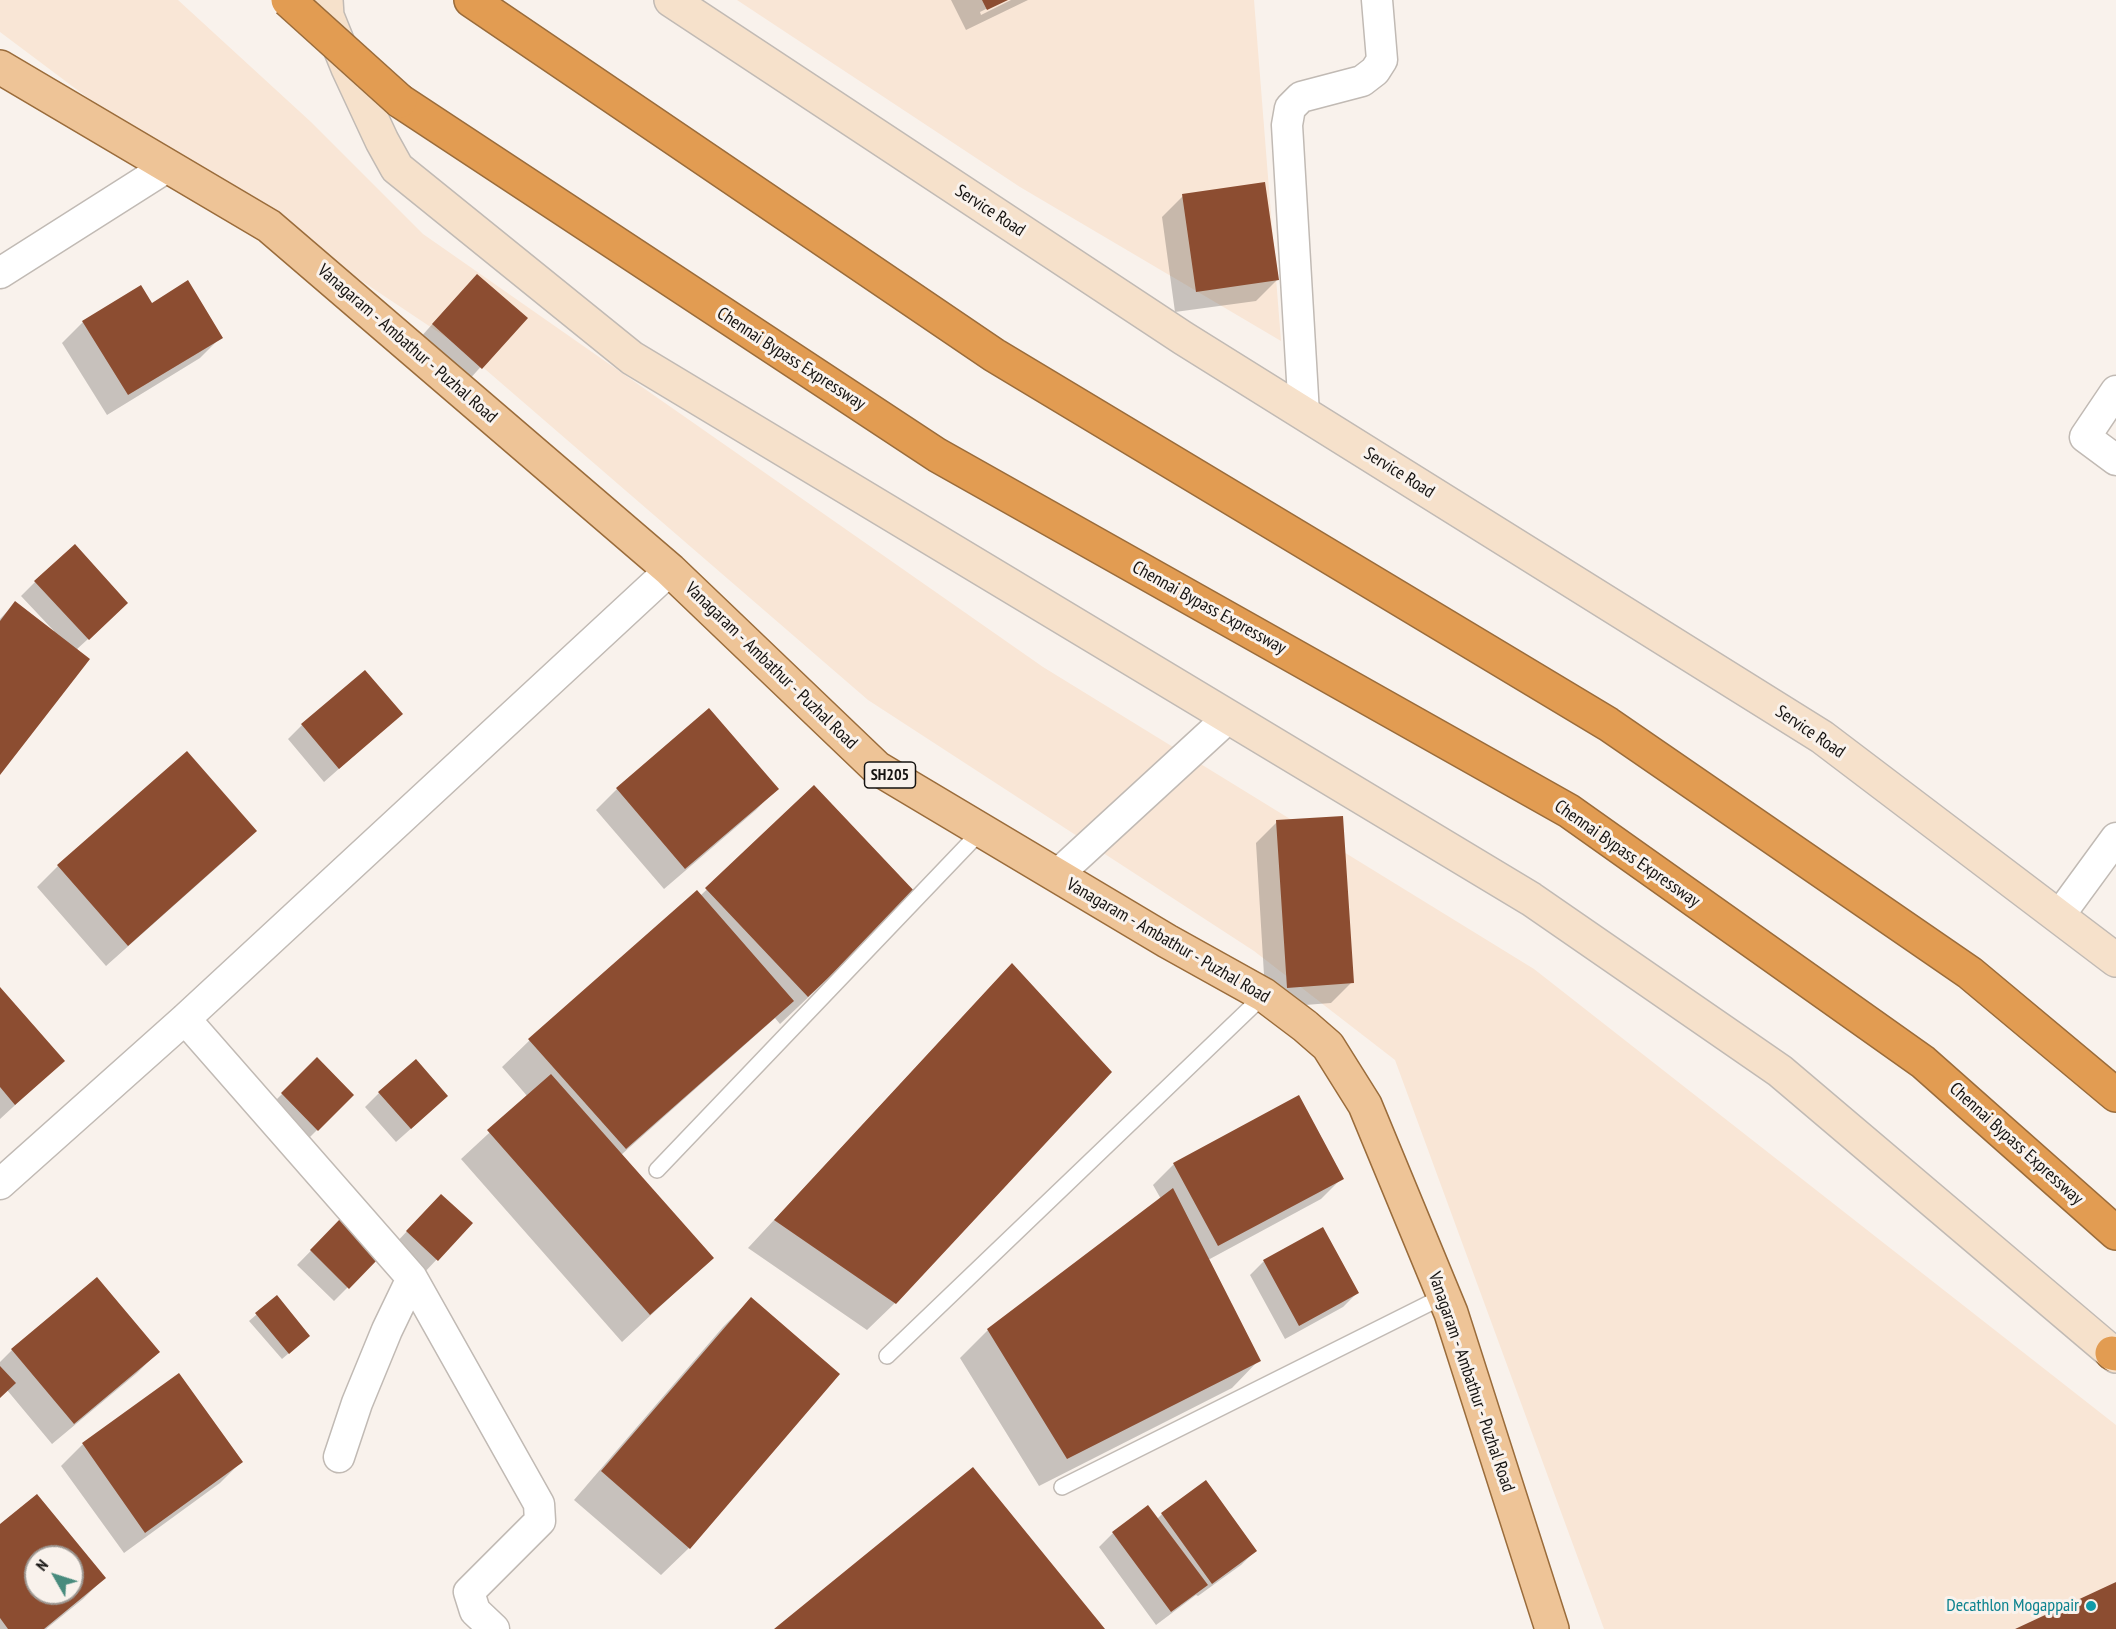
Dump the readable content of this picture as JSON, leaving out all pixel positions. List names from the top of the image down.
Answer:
{
  "streets": {
    "highway": ["Chennai Bypass Expressway"],
    "main road": ["Vanagaram - Ambathur - Puzhal Road", "SH205"],
    "street": ["Service Road"]
  },
  "places": ["Decathlon Mogappair"],
  "north": "top left"
}
